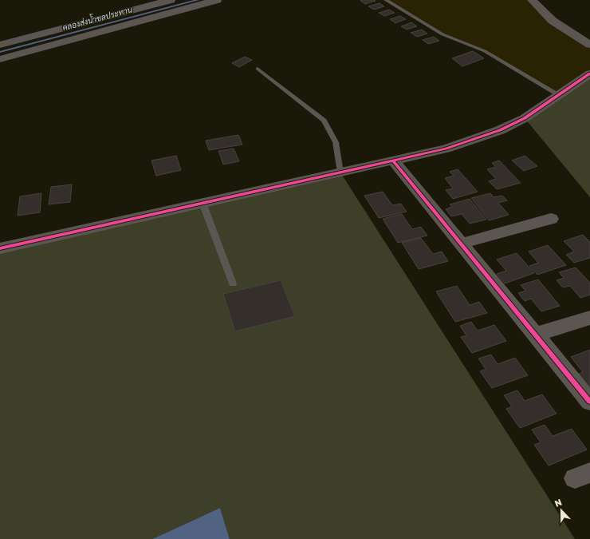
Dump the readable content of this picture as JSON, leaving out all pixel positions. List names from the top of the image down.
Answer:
{
  "water": ["คลองส่งน้ำชลประทาน"],
  "north": "top"
}
